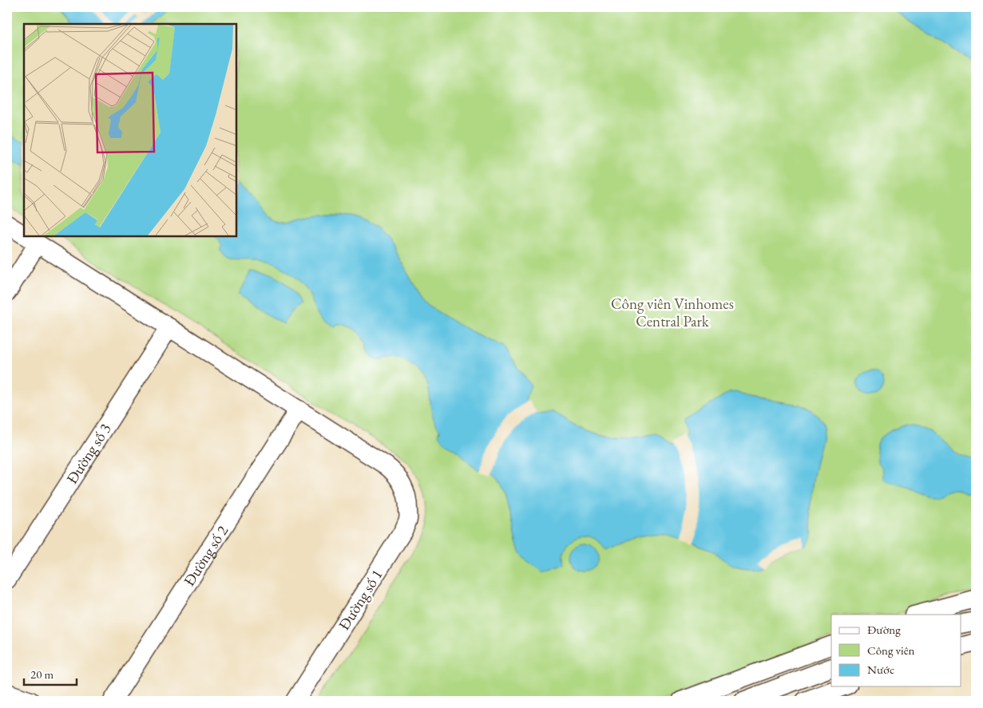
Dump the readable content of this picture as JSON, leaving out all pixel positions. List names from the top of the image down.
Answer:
{
  "streets": {
    "street": ["Đường số 3", "Đường số 2", "Đường số 1"]
  },
  "crossings": [
    ["Đường số 2", "Đường số 1"]
  ],
  "parks": ["Công viên Vinhomes Central Park"],
  "legend": ["Đường", "Công viên", "Nước"],
  "scale_bar": "20 m"
}
